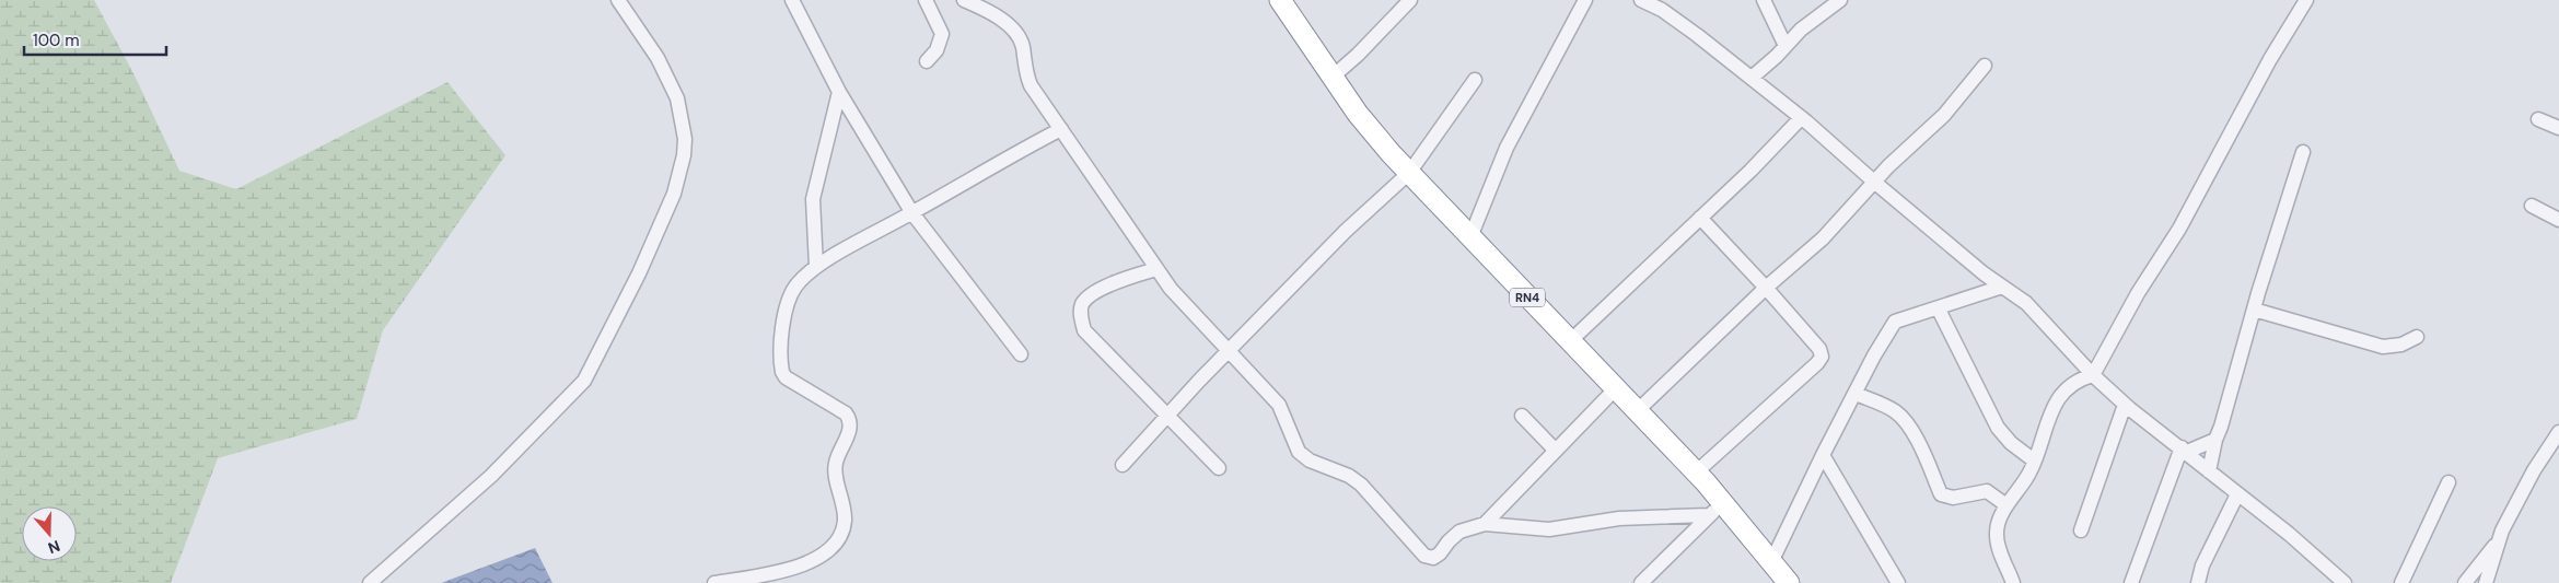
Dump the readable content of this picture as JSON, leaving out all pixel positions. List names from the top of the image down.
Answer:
{
  "streets": {
    "highway": ["RN4"]
  },
  "scale_bar": "100 m",
  "north": "bottom"
}
